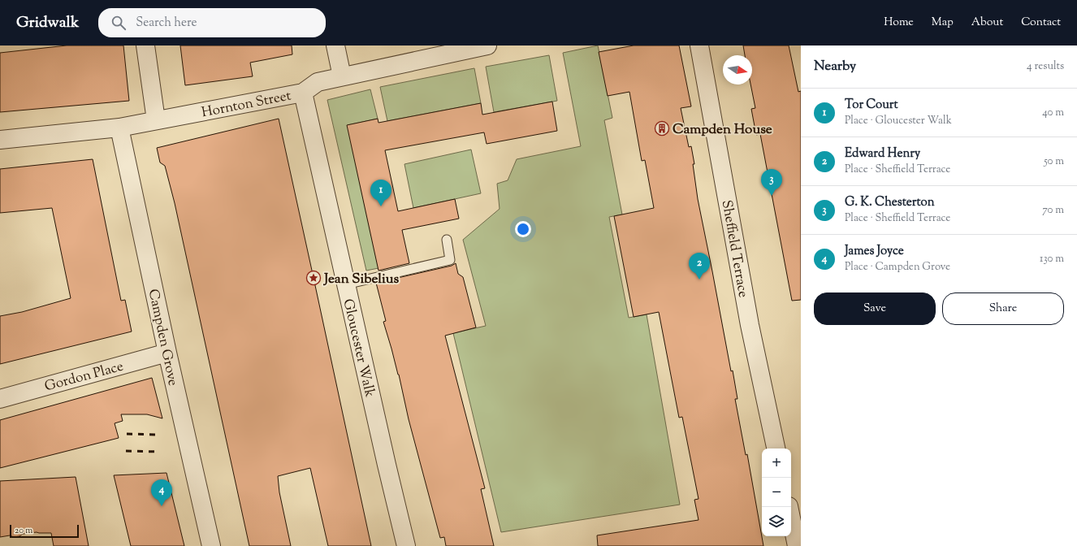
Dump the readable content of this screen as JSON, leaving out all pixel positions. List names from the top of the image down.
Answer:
{
  "streets": {
    "street": [
      "Hornton Street",
      "Sheffield Terrace",
      "Campden Grove",
      "Gloucester Walk",
      "Gordon Place"
    ]
  },
  "crossings": [
    ["Hornton Street", "Campden Grove"],
    ["Hornton Street", "Gloucester Walk"],
    ["Campden Grove", "Gordon Place"]
  ],
  "places": {
    "building": ["Campden House"],
    "place": ["Jean Sibelius"]
  },
  "scale_bar": "20 m",
  "north": "right",
  "page": {
    "header": "Gridwalk",
    "search": "Search here",
    "nav": [
      "Home",
      "Map",
      "About",
      "Contact"
    ],
    "heading": ["Nearby", "4 results"],
    "list": [
      {
        "mark": "1",
        "name": "Tor Court",
        "note": "Place · Gloucester Walk",
        "value": "40 m"
      },
      {
        "mark": "2",
        "name": "Edward Henry",
        "note": "Place · Sheffield Terrace",
        "value": "50 m"
      },
      {
        "mark": "3",
        "name": "G. K. Chesterton",
        "note": "Place · Sheffield Terrace",
        "value": "70 m"
      },
      {
        "mark": "4",
        "name": "James Joyce",
        "note": "Place · Campden Grove",
        "value": "130 m"
      }
    ],
    "pins": [
      "3",
      "1",
      "2",
      "4"
    ],
    "buttons": ["Save", "Share"],
    "map_buttons": ["+", "−"],
    "scale": "20 m"
  }
}
